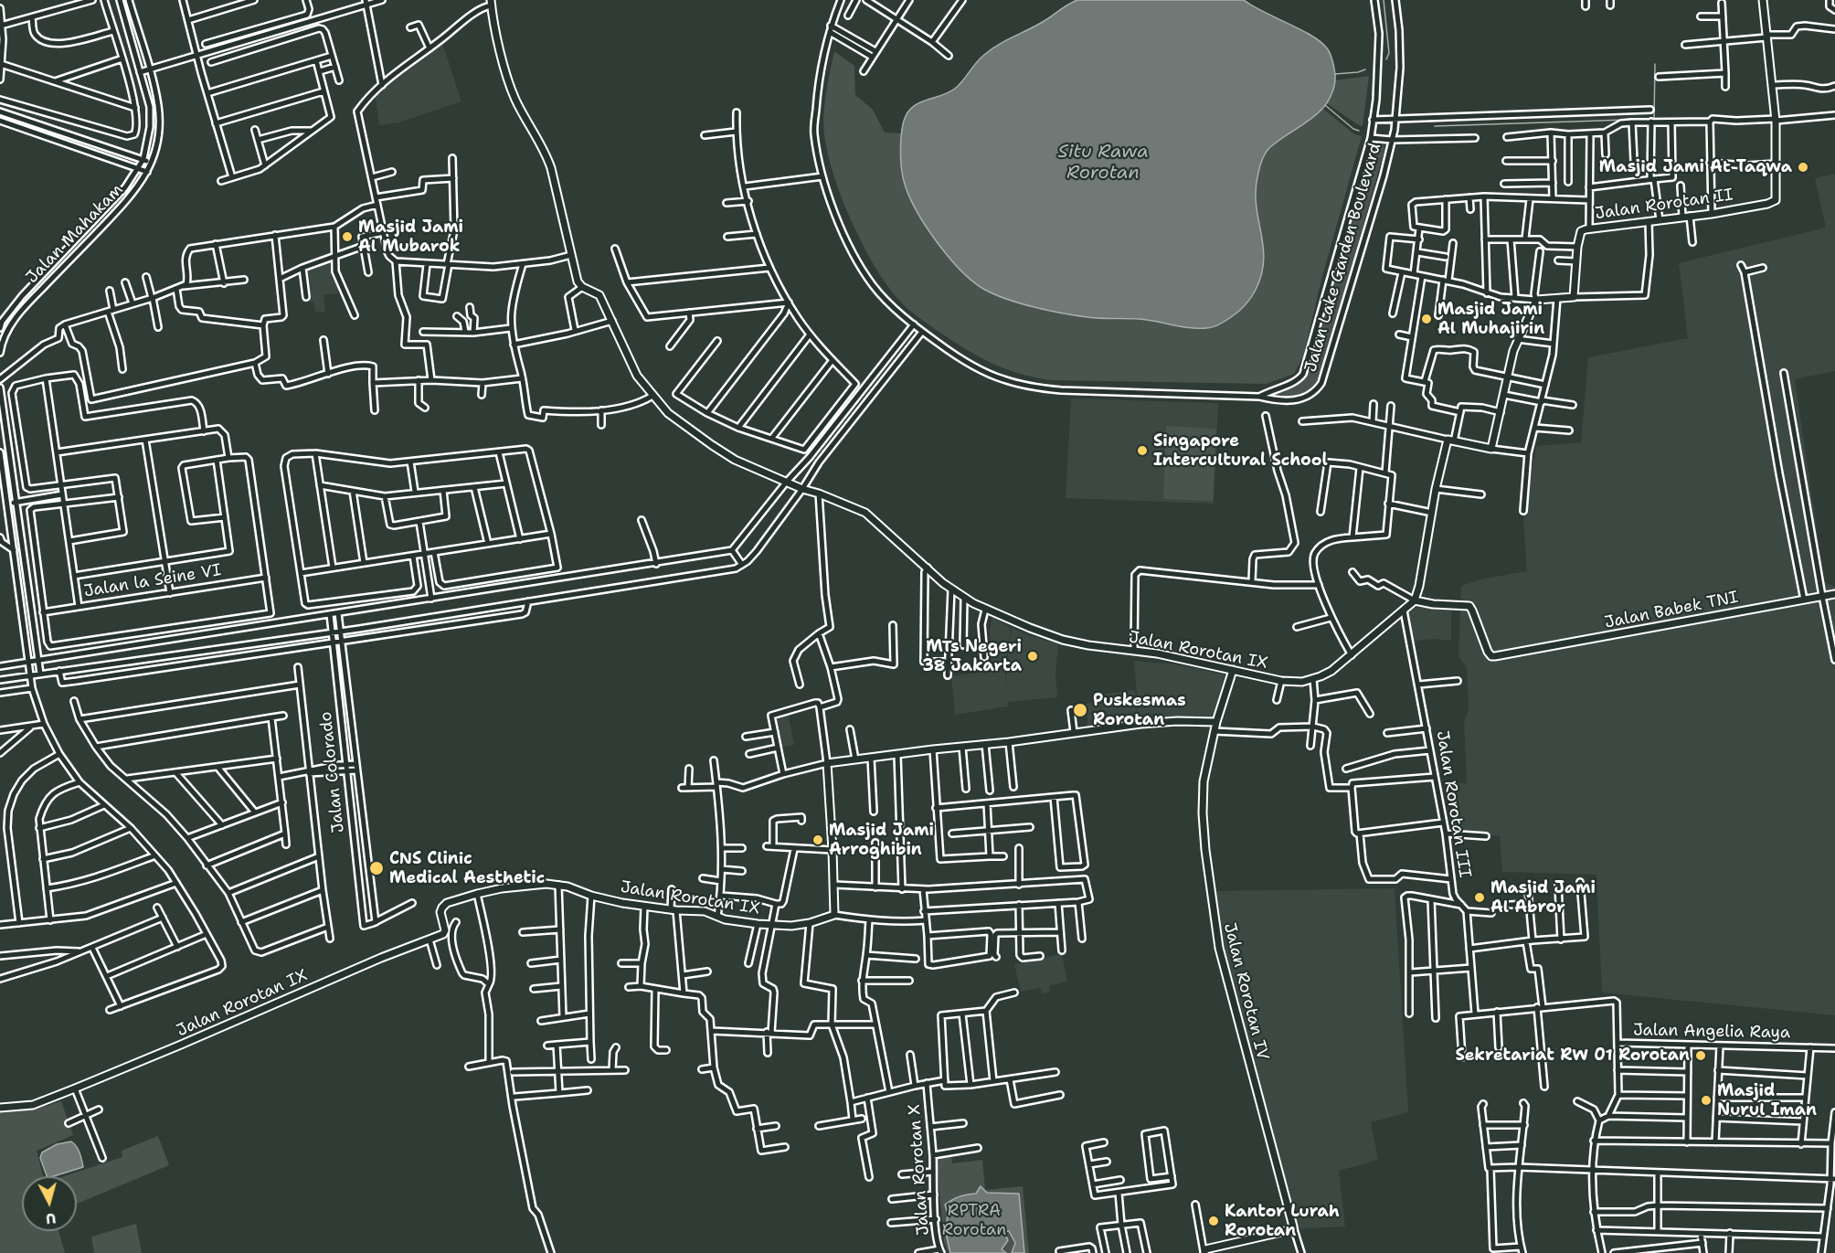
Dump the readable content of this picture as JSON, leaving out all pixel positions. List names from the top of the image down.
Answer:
{
  "streets": {
    "street": [
      "Jalan Rorotan II",
      "Jalan Mahakam",
      "Jalan Lake Garden Boulevard",
      "Jalan la Seine VI",
      "Jalan Babek TNI",
      "Jalan Rorotan IX",
      "Jalan Colorado",
      "Jalan Rorotan III",
      "Jalan Rorotan IV",
      "Jalan Angelia Raya",
      "Jalan Rorotan X"
    ]
  },
  "crossings": [
    ["Jalan Babek TNI", "Jalan Rorotan IX"],
    ["Jalan Rorotan IX", "Jalan Rorotan III"],
    ["Jalan Rorotan IX", "Jalan Rorotan IV"]
  ],
  "water": ["Situ Rawa Rorotan"],
  "parks": ["RPTRA Rorotan"],
  "places": [
    "Masjid Jami At Taqwa",
    "Masjid Jami Al Mubarok",
    "Masjid Jami Al Muhajirin",
    "Singapore Intercultural School",
    "MTs Negeri 38 Jakarta",
    "Puskesmas Rorotan",
    "Masjid Jami Arroghibin",
    "CNS Clinic Medical Aesthetic",
    "Masjid Jami Al Abror",
    "Sekretariat RW 01 Rorotan",
    "Masjid Nurul Iman",
    "Kantor Lurah Rorotan"
  ],
  "north": "bottom"
}
